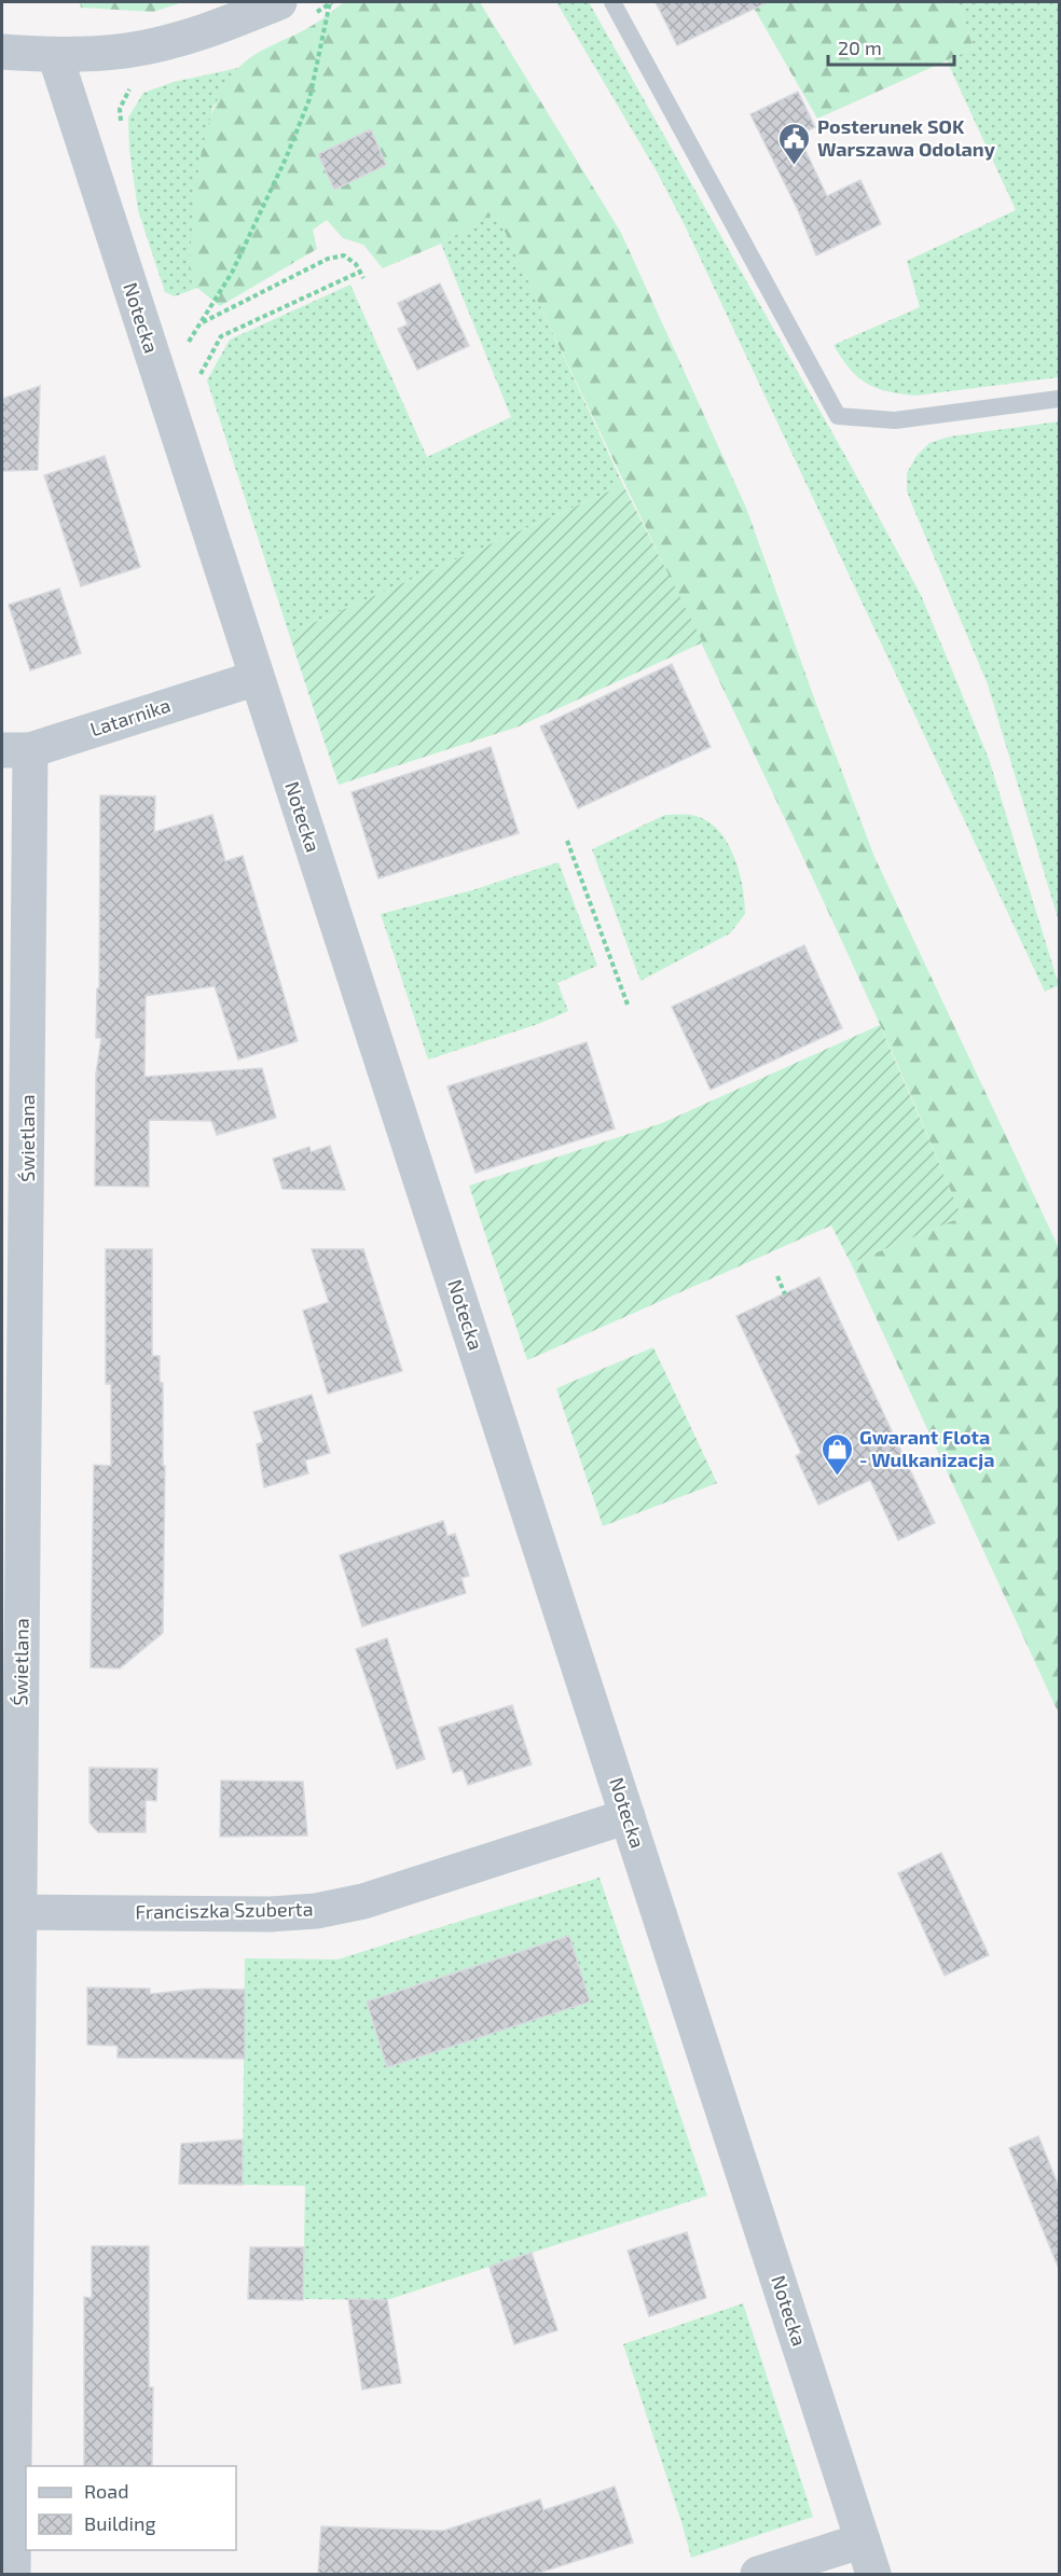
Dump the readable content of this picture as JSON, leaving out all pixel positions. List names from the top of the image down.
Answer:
{
  "streets": {
    "street": [
      "Notecka",
      "Latarnika",
      "Świetlana",
      "Franciszka Szuberta"
    ]
  },
  "crossings": [
    ["Notecka", "Latarnika"],
    ["Notecka", "Franciszka Szuberta"],
    ["Latarnika", "Świetlana"],
    ["Świetlana", "Franciszka Szuberta"]
  ],
  "places": {
    "public building": ["Posterunek SOK Warszawa Odolany"],
    "shop": ["Gwarant Flota - Wulkanizacja"]
  },
  "legend": ["Road", "Building"],
  "scale_bar": "20 m"
}
